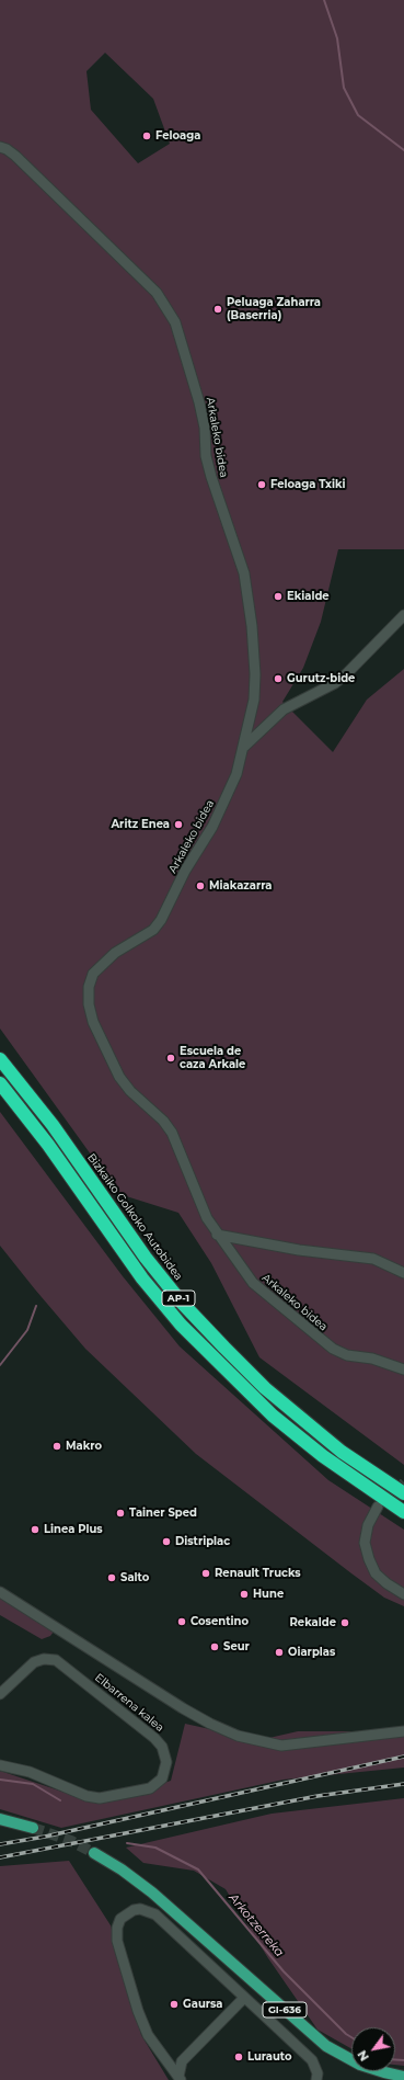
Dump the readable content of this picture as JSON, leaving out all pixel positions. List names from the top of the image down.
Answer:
{
  "streets": {
    "highway": ["Bizkaiko Golkoko Autobidea", "AP-1"],
    "main road": ["GI-636"],
    "street": ["Arkaleko bidea", "Elbarrena kalea"]
  },
  "water": ["Arkotzerreka"],
  "places": [
    "Feloaga",
    "Peluaga Zaharra (Baserria)",
    "Feloaga Txiki",
    "Ekialde",
    "Gurutz-bide",
    "Aritz Enea",
    "Miakazarra",
    "Escuela de caza Arkale",
    "Makro",
    "Tainer Sped",
    "Linea Plus",
    "Distriplac",
    "Renault Trucks",
    "Salto",
    "Hune",
    "Cosentino",
    "Rekalde",
    "Seur",
    "Oiarplas",
    "Gaursa",
    "Lurauto"
  ],
  "north": "bottom left"
}
